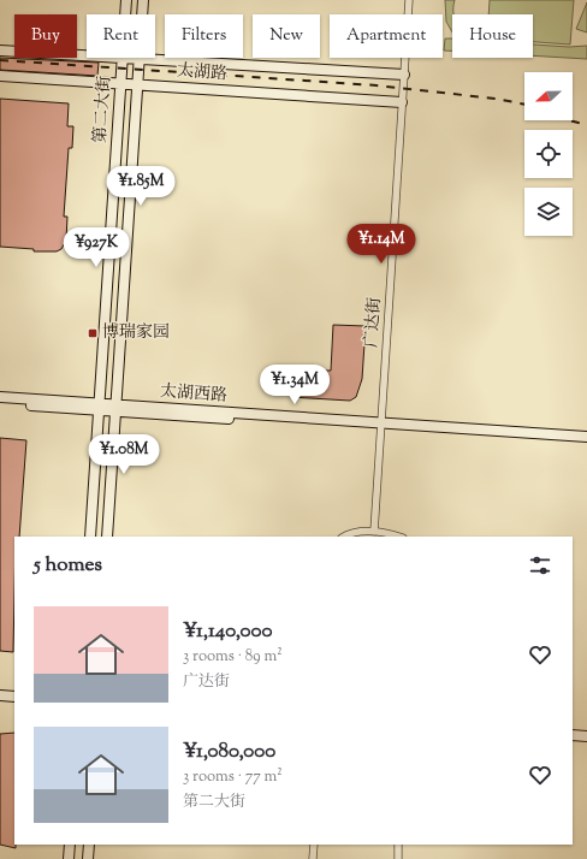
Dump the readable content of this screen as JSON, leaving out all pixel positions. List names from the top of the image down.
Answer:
{
  "streets": {
    "main road": ["太湖路", "第二大街", "太湖西路"],
    "street": ["广达街"]
  },
  "crossings": [
    ["太湖路", "第二大街"],
    ["太湖路", "广达街"],
    ["第二大街", "太湖西路"],
    ["广达街", "太湖西路"]
  ],
  "places": {
    "transit": ["博瑞家园"]
  },
  "north": "left",
  "page": {
    "chip": [
      "Buy",
      "Rent",
      "Filters",
      "New",
      "Apartment",
      "House"
    ],
    "price": [
      "¥1.85M",
      "¥1.14M",
      "¥927K",
      "¥1.34M",
      "¥1.08M"
    ],
    "heading": "5 homes",
    "list": [
      {
        "name": "¥1,140,000",
        "note": "3 rooms · 89 m² · 广达街"
      },
      {
        "name": "¥1,080,000",
        "note": "3 rooms · 77 m² · 第二大街"
      }
    ]
  }
}
